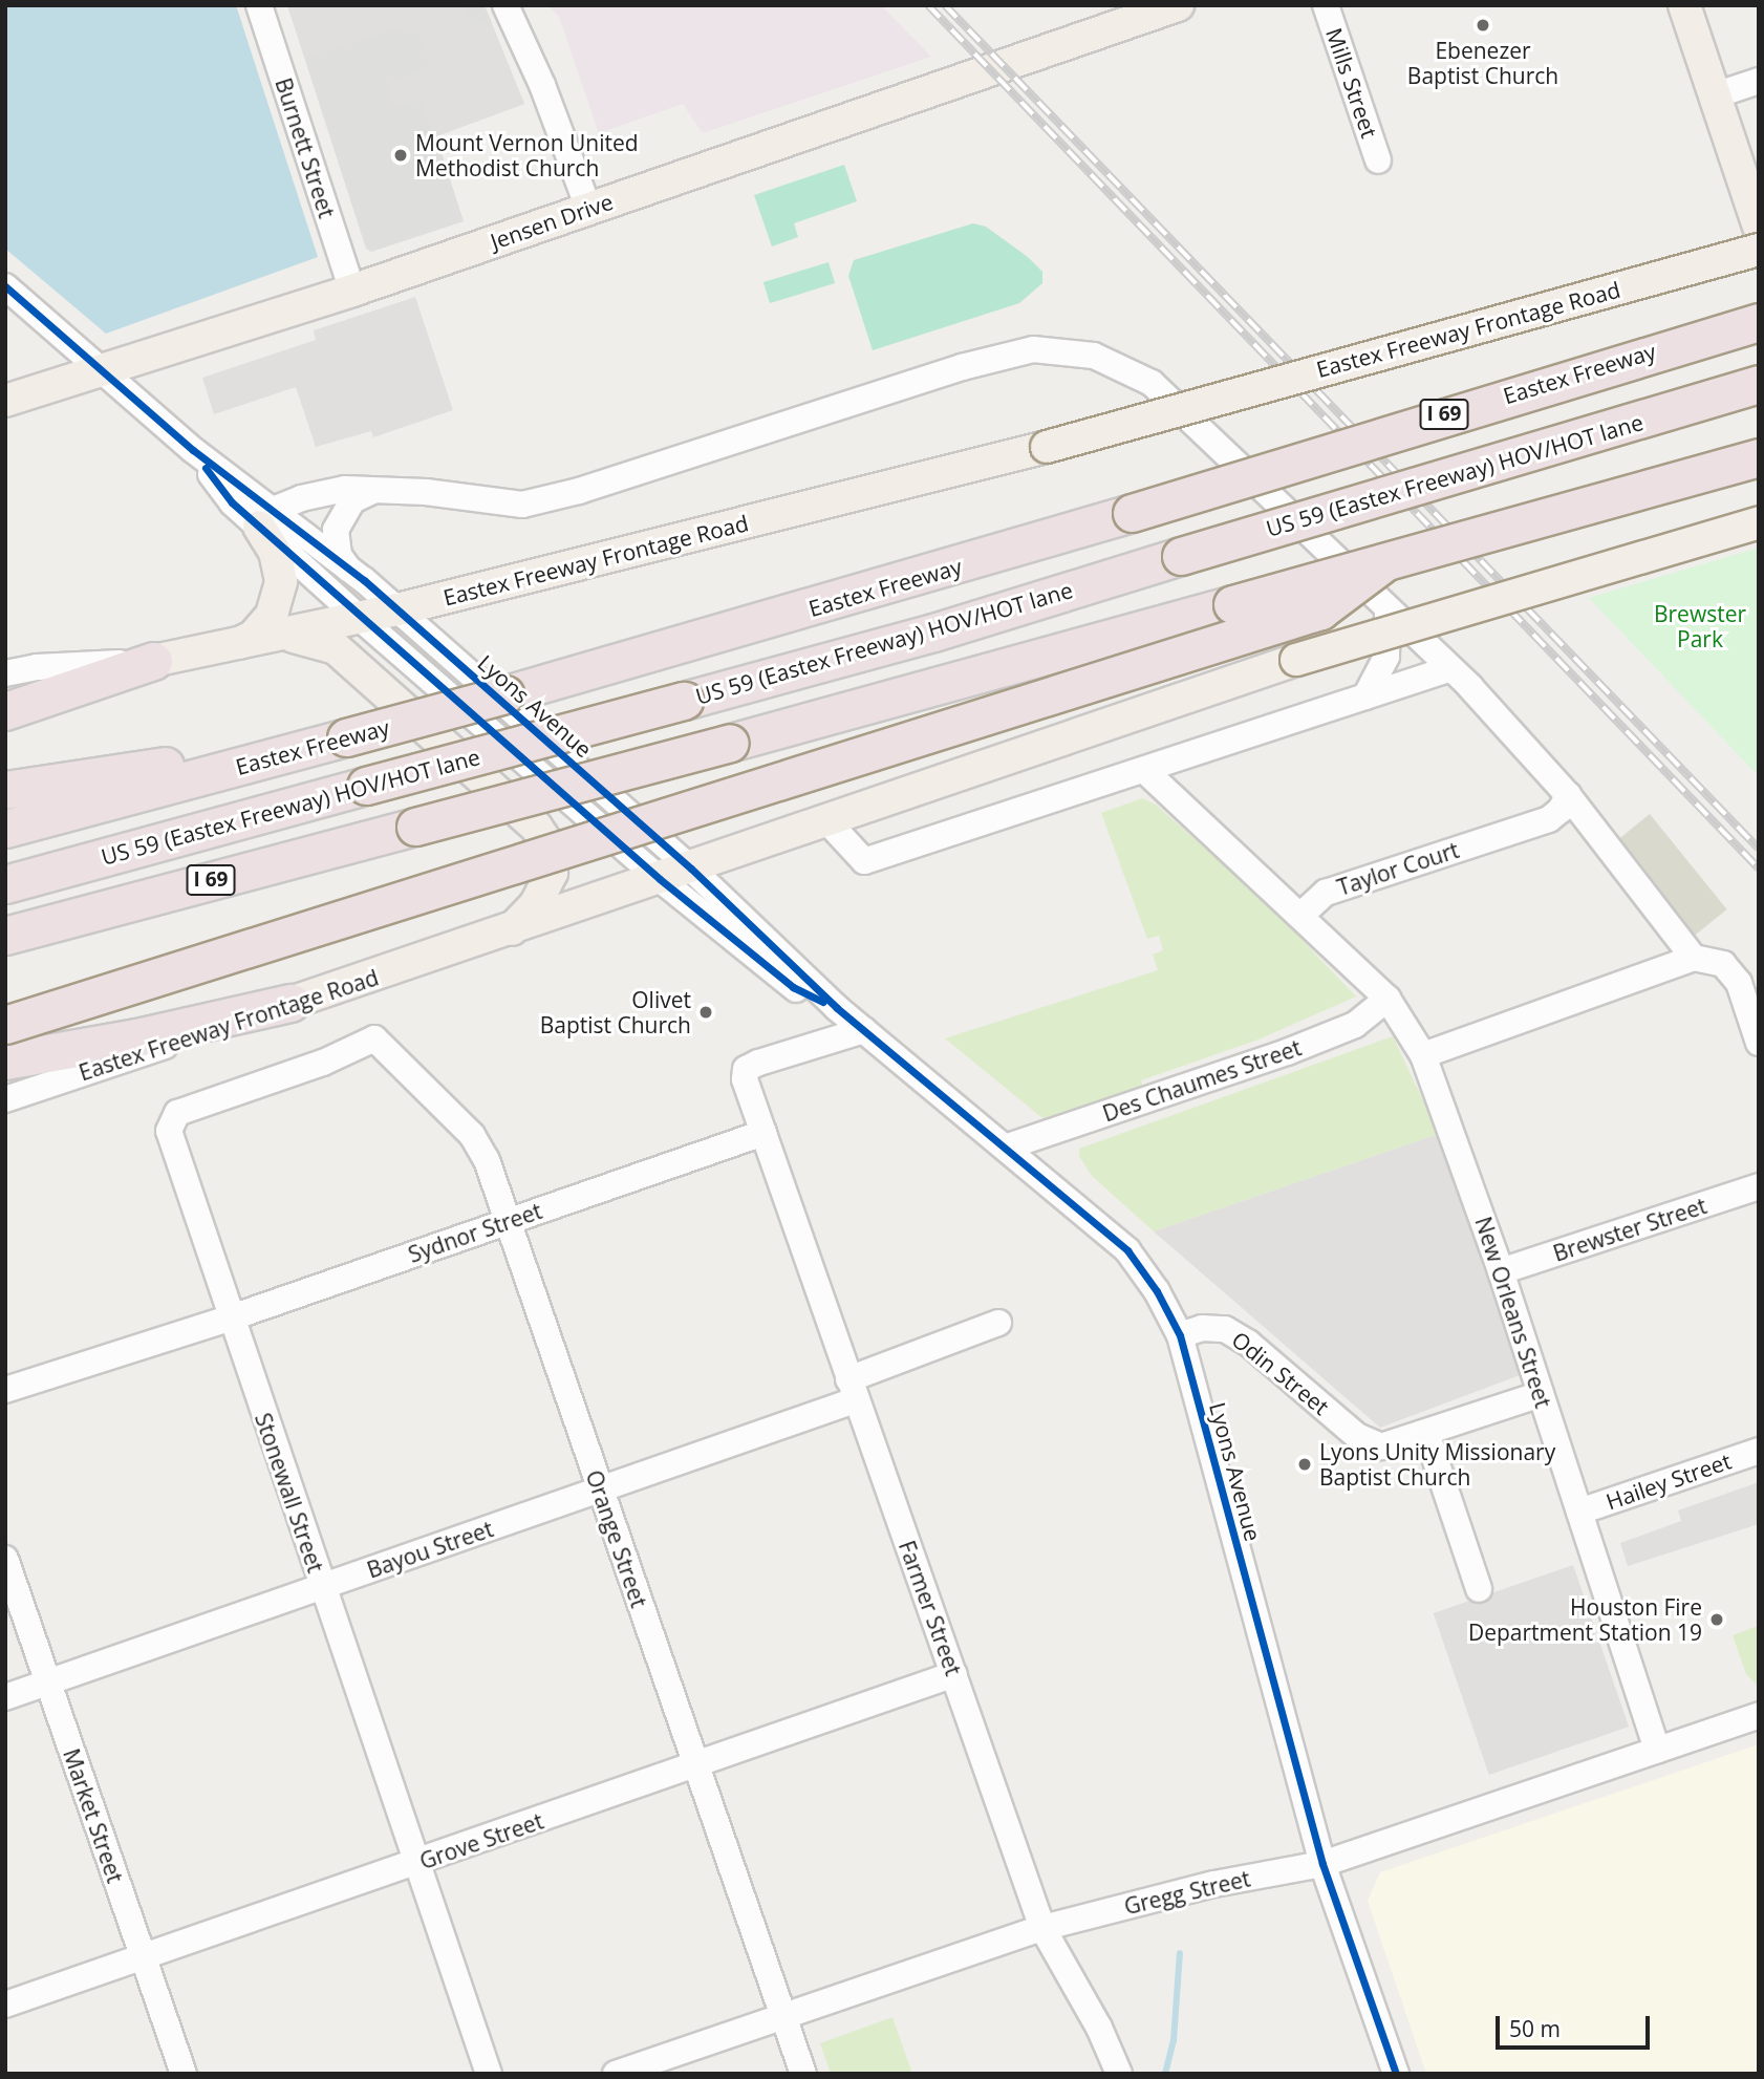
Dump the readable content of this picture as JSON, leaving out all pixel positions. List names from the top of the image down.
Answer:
{
  "streets": {
    "highway": ["Eastex Freeway", "I 69", "US 59 (Eastex Freeway) HOV/HOT lane"],
    "main road": ["Jensen Drive", "Eastex Freeway Frontage Road"],
    "street": [
      "Mills Street",
      "Burnett Street",
      "Lyons Avenue",
      "Taylor Court",
      "Des Chaumes Street",
      "Brewster Street",
      "Sydnor Street",
      "New Orleans Street",
      "Odin Street",
      "Hailey Street",
      "Stonewall Street",
      "Orange Street",
      "Bayou Street",
      "Farmer Street",
      "Market Street",
      "Grove Street",
      "Gregg Street"
    ]
  },
  "crossings": [
    ["Burnett Street", "Jensen Drive"],
    ["Jensen Drive", "Lyons Avenue"],
    ["Eastex Freeway Frontage Road", "Lyons Avenue"],
    ["Lyons Avenue", "Des Chaumes Street"],
    ["Lyons Avenue", "Odin Street"],
    ["Lyons Avenue", "Gregg Street"],
    ["Taylor Court", "New Orleans Street"],
    ["Des Chaumes Street", "New Orleans Street"],
    ["Brewster Street", "New Orleans Street"],
    ["Sydnor Street", "Stonewall Street"],
    ["Sydnor Street", "Orange Street"],
    ["Sydnor Street", "Farmer Street"],
    ["New Orleans Street", "Odin Street"],
    ["New Orleans Street", "Hailey Street"],
    ["New Orleans Street", "Gregg Street"],
    ["Stonewall Street", "Orange Street"],
    ["Stonewall Street", "Bayou Street"],
    ["Stonewall Street", "Grove Street"],
    ["Orange Street", "Bayou Street"],
    ["Orange Street", "Grove Street"],
    ["Orange Street", "Gregg Street"],
    ["Bayou Street", "Farmer Street"],
    ["Bayou Street", "Market Street"],
    ["Farmer Street", "Grove Street"],
    ["Farmer Street", "Gregg Street"],
    ["Market Street", "Grove Street"]
  ],
  "parks": ["Brewster Park"],
  "places": [
    "Ebenezer Baptist Church",
    "Mount Vernon United Methodist Church",
    "Olivet Baptist Church",
    "Lyons Unity Missionary Baptist Church",
    "Houston Fire Department Station 19"
  ],
  "scale_bar": "50 m"
}
